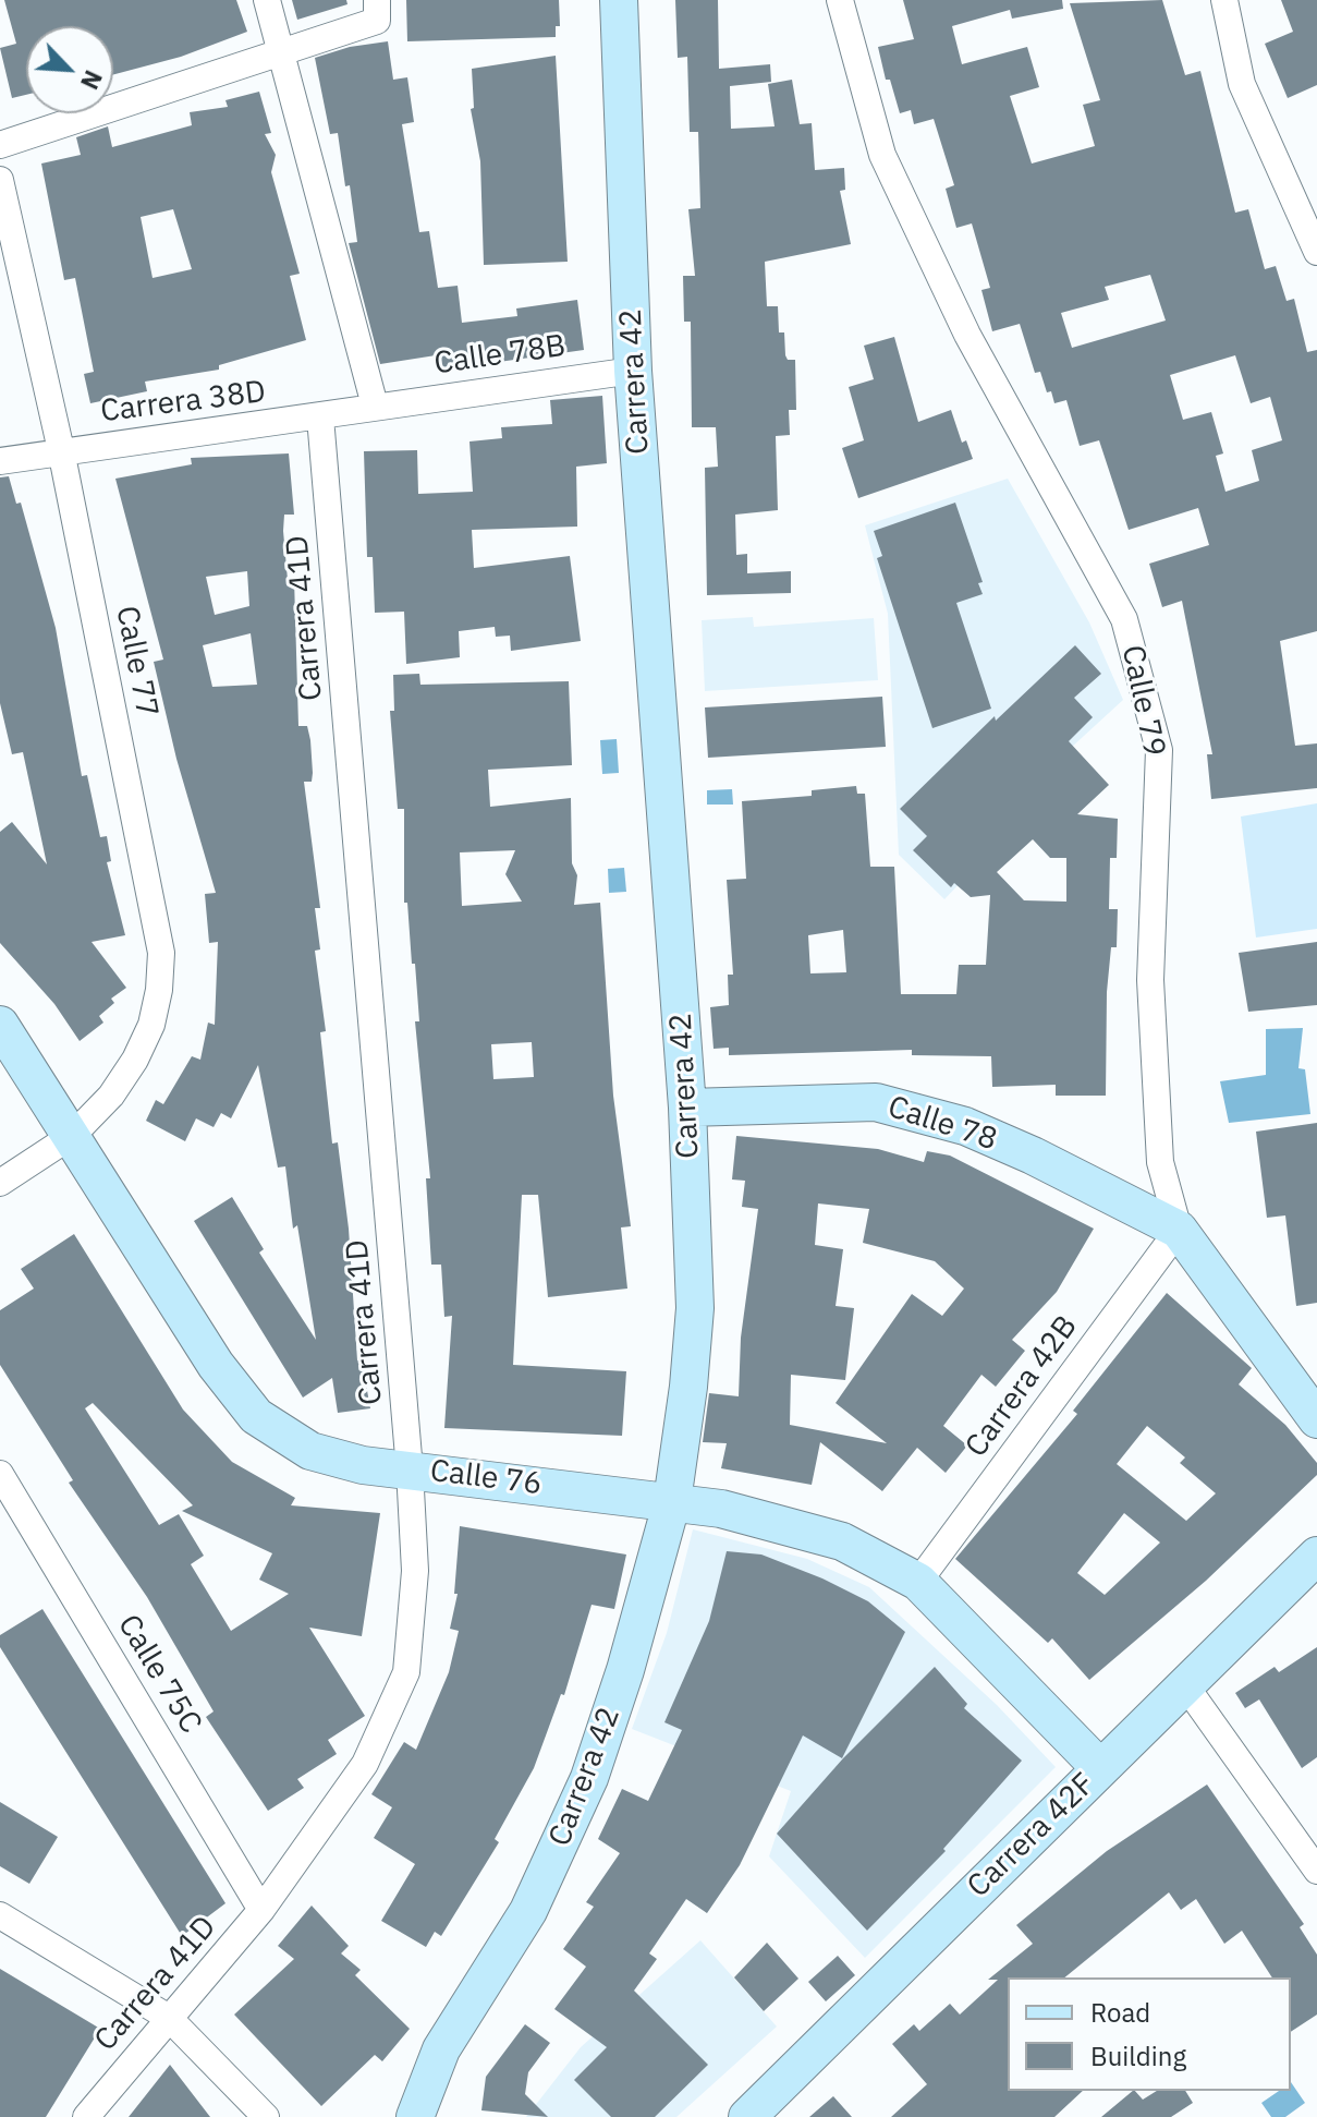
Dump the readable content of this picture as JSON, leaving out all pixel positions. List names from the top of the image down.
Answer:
{
  "streets": {
    "street": [
      "Calle 78B",
      "Carrera 42",
      "Carrera 38D",
      "Carrera 41D",
      "Calle 77",
      "Calle 79",
      "Calle 78",
      "Carrera 42B",
      "Calle 76",
      "Calle 75C",
      "Carrera 42F"
    ]
  },
  "crossings": [
    ["Calle 78B", "Carrera 42"],
    ["Calle 78B", "Carrera 38D"],
    ["Carrera 42", "Calle 78"],
    ["Carrera 42", "Calle 76"],
    ["Carrera 38D", "Carrera 41D"],
    ["Carrera 38D", "Calle 77"],
    ["Carrera 41D", "Calle 76"],
    ["Carrera 41D", "Calle 75C"],
    ["Calle 77", "Calle 76"],
    ["Calle 79", "Calle 78"],
    ["Calle 79", "Carrera 42B"],
    ["Calle 78", "Carrera 42B"],
    ["Carrera 42B", "Calle 76"],
    ["Calle 76", "Carrera 42F"]
  ],
  "legend": ["Road", "Building"],
  "north": "bottom right"
}
